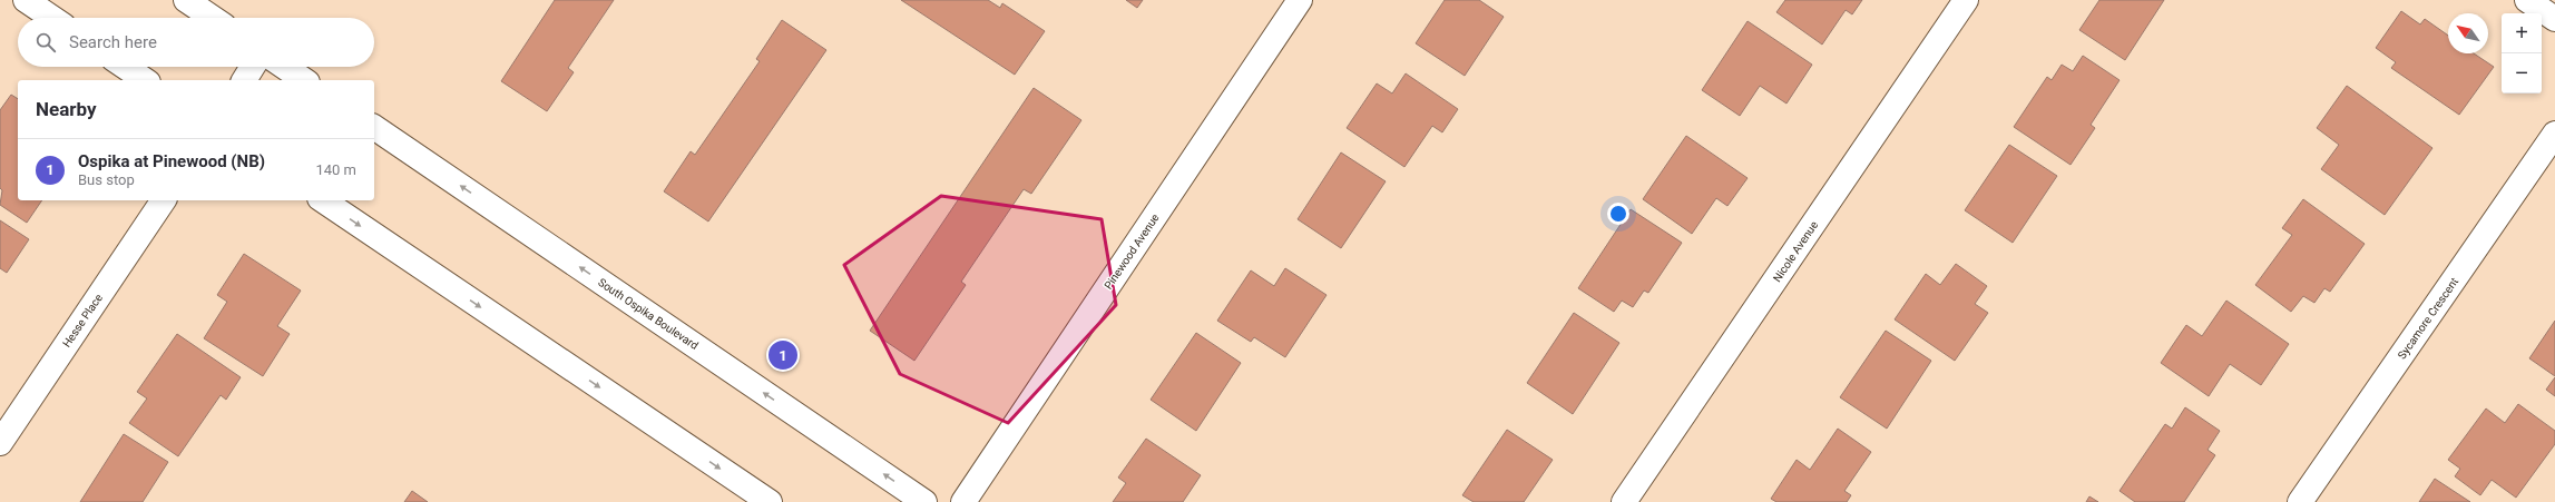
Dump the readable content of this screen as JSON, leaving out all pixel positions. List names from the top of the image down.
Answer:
{
  "streets": {
    "street": [
      "Pinewood Avenue",
      "Nicole Avenue",
      "South Ospika Boulevard",
      "Sycamore Crescent",
      "Hesse Place"
    ]
  },
  "north": "top left",
  "page": {
    "map_buttons": ["+", "−"],
    "search": "Search here",
    "heading": "Nearby",
    "list": [
      {
        "mark": "1",
        "name": "Ospika at Pinewood (NB)",
        "note": "Bus stop",
        "value": "140 m"
      }
    ],
    "pins": "1"
  }
}
